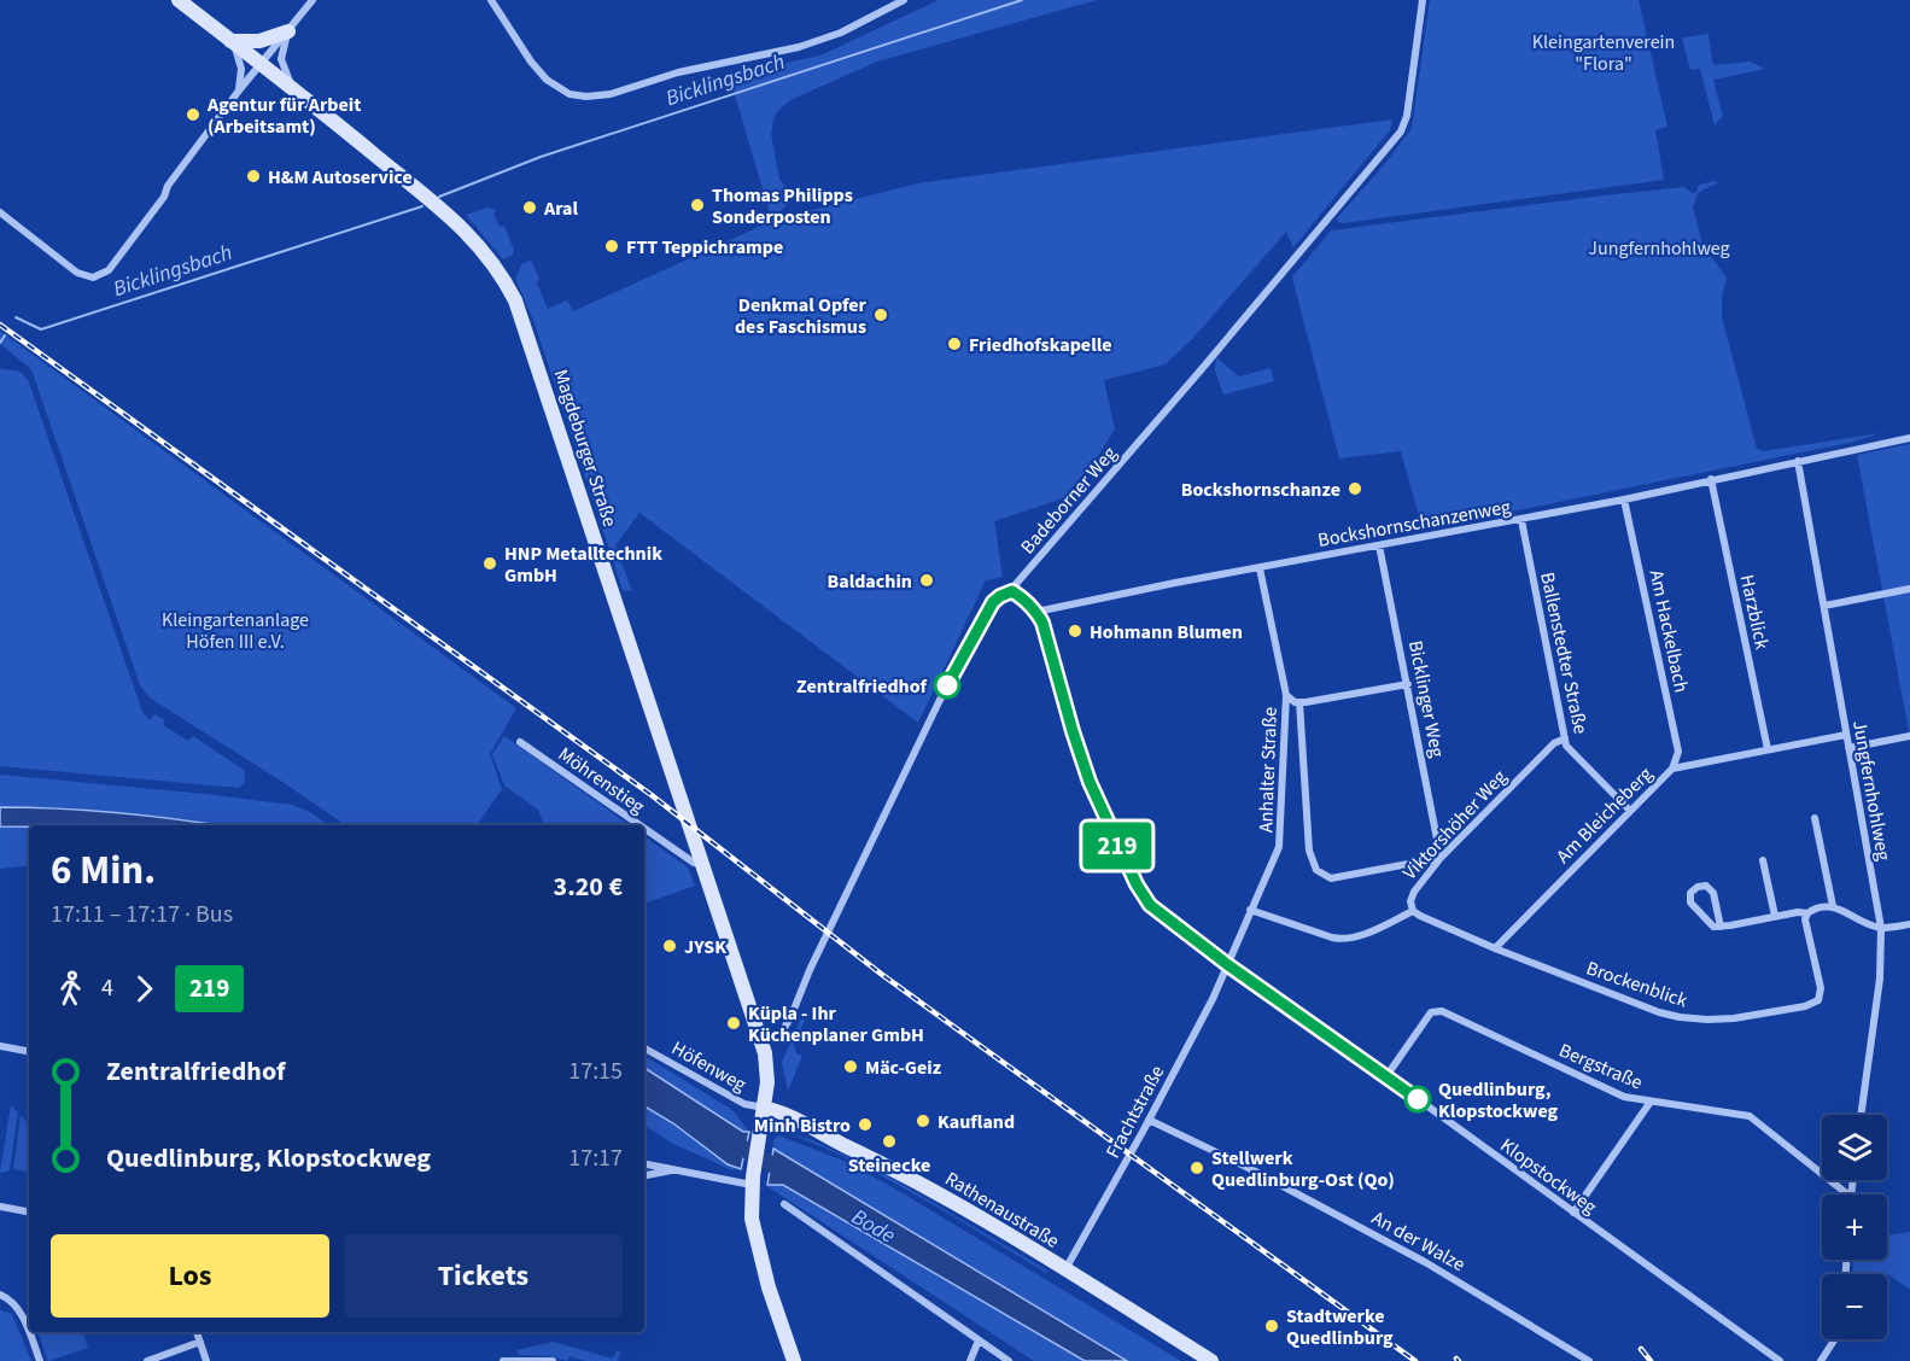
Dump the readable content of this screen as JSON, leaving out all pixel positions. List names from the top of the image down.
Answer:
{
  "streets": {
    "main road": ["Magdeburger Straße", "Rathenaustraße"],
    "street": [
      "Badeborner Weg",
      "Bockshornschanzenweg",
      "Harzblick",
      "Am Hackelbach",
      "Ballenstedter Straße",
      "Bicklinger Weg",
      "Anhalter Straße",
      "Möhrenstieg",
      "Jungfernhohlweg",
      "Am Bleicheberg",
      "Viktorshöher Weg",
      "Brockenblick",
      "Höfenweg",
      "Bergstraße",
      "Frachtstraße",
      "Klopstockweg",
      "An der Walze"
    ]
  },
  "crossings": [
    ["Magdeburger Straße", "Badeborner Weg"],
    ["Magdeburger Straße", "Möhrenstieg"],
    ["Magdeburger Straße", "Höfenweg"],
    ["Magdeburger Straße", "Rathenaustraße"],
    ["Bockshornschanzenweg", "Harzblick"],
    ["Bockshornschanzenweg", "Am Hackelbach"],
    ["Bockshornschanzenweg", "Ballenstedter Straße"],
    ["Bockshornschanzenweg", "Bicklinger Weg"],
    ["Bockshornschanzenweg", "Anhalter Straße"],
    ["Bockshornschanzenweg", "Jungfernhohlweg"],
    ["Bockshornschanzenweg", "Klopstockweg"],
    ["Harzblick", "Am Bleicheberg"],
    ["Am Hackelbach", "Am Bleicheberg"],
    ["Ballenstedter Straße", "Am Bleicheberg"],
    ["Ballenstedter Straße", "Viktorshöher Weg"],
    ["Bicklinger Weg", "Viktorshöher Weg"],
    ["Anhalter Straße", "Viktorshöher Weg"],
    ["Anhalter Straße", "Frachtstraße"],
    ["Anhalter Straße", "Klopstockweg"],
    ["Jungfernhohlweg", "Am Bleicheberg"],
    ["Am Bleicheberg", "Brockenblick"],
    ["Viktorshöher Weg", "Brockenblick"],
    ["Höfenweg", "Rathenaustraße"],
    ["Bergstraße", "Klopstockweg"],
    ["Frachtstraße", "Klopstockweg"],
    ["Frachtstraße", "Rathenaustraße"],
    ["Frachtstraße", "An der Walze"]
  ],
  "water": ["Bicklingsbach", "Bode"],
  "parks": ["Kleingartenverein \"Flora\"", "Jungfernhohlweg", "Kleingartenanlage Höfen III e.V."],
  "places": [
    "Agentur für Arbeit (Arbeitsamt)",
    "H&M Autoservice",
    "Thomas Philipps Sonderposten",
    "Aral",
    "FTT Teppichrampe",
    "Denkmal Opfer des Faschismus",
    "Friedhofskapelle",
    "Bockshornschanze",
    "HNP Metalltechnik GmbH",
    "Baldachin",
    "Hohmann Blumen",
    "Zentralfriedhof",
    "JYSK",
    "Küpla - Ihr Küchenplaner GmbH",
    "Mäc-Geiz",
    "Quedlinburg, Klopstockweg",
    "Kaufland",
    "Minh Bistro",
    "Steinecke",
    "Stellwerk Quedlinburg-Ost (Qo)",
    "Stadtwerke Quedlinburg"
  ],
  "lines": ["bus line 219"],
  "page": {
    "on_map": "219",
    "heading": ["6 Min.", "17:11 – 17:17 · Bus", "3.20 €"],
    "legs": ["4", "219"],
    "list": [
      {
        "name": "Zentralfriedhof",
        "value": "17:15"
      },
      {
        "name": "Quedlinburg, Klopstockweg",
        "value": "17:17"
      }
    ],
    "map_buttons": ["+", "−"],
    "buttons": ["Los", "Tickets"]
  }
}
